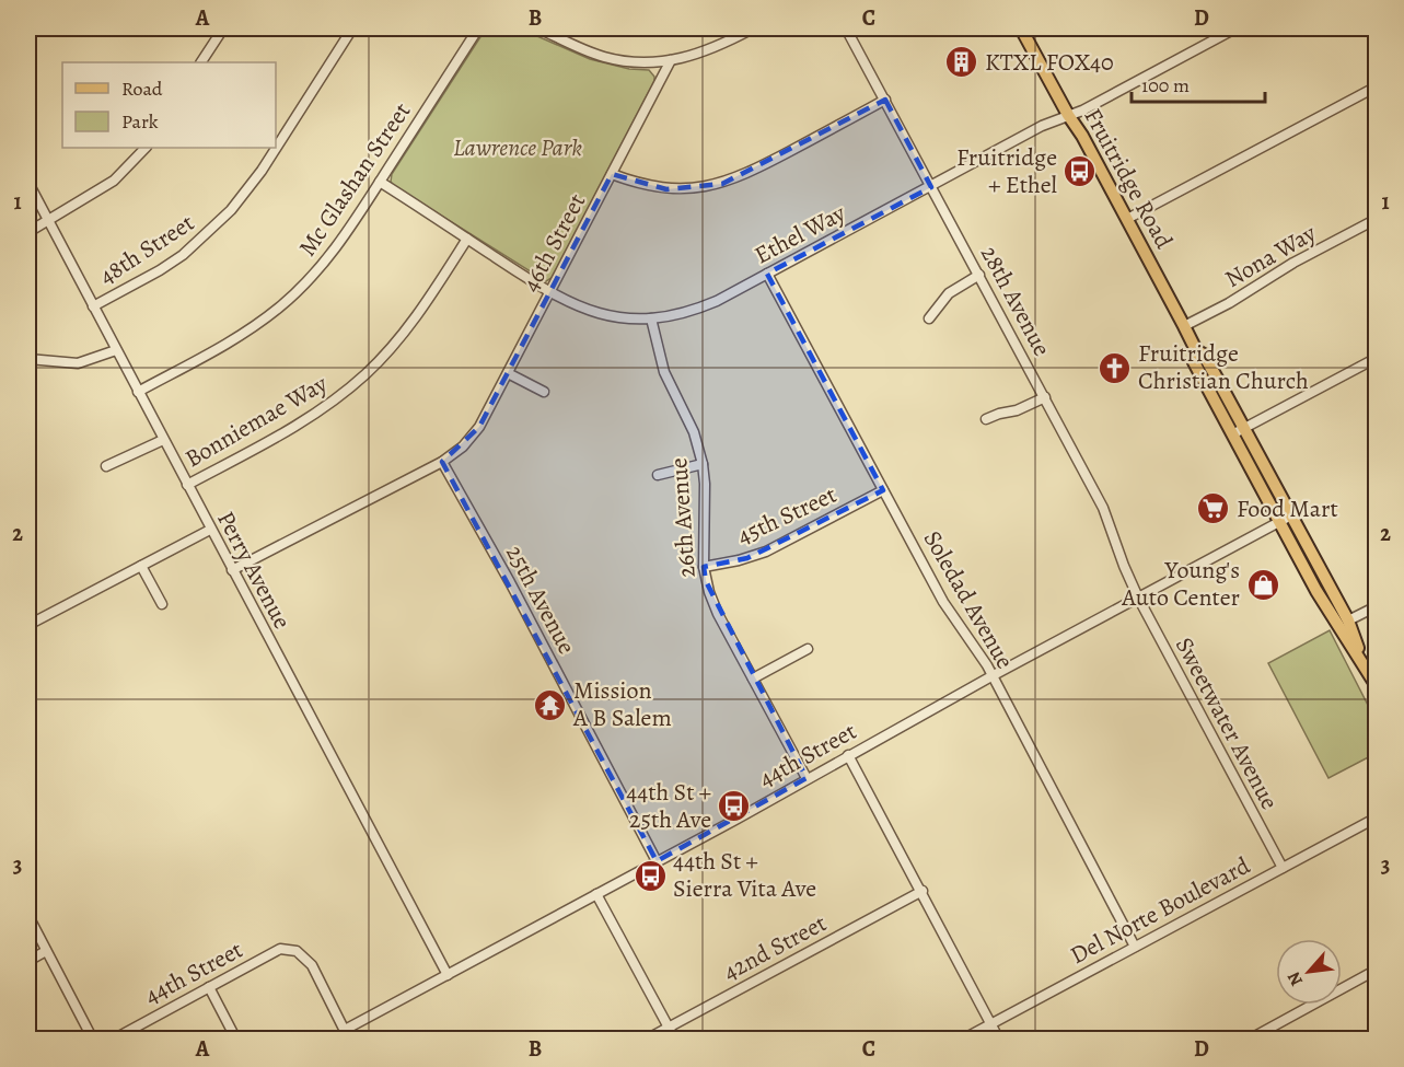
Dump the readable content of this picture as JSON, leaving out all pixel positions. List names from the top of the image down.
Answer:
{
  "streets": {
    "main road": ["Fruitridge Road"],
    "street": [
      "Mc Glashan Street",
      "Ethel Way",
      "46th Street",
      "48th Street",
      "Nona Way",
      "28th Avenue",
      "Bonniemae Way",
      "45th Street",
      "26th Avenue",
      "Perry Avenue",
      "25th Avenue",
      "Soledad Avenue",
      "Sweetwater Avenue",
      "44th Street",
      "Del Norte Boulevard",
      "42nd Street"
    ]
  },
  "crossings": [
    ["Fruitridge Road", "Ethel Way"],
    ["Fruitridge Road", "Nona Way"],
    ["Fruitridge Road", "44th Street"],
    ["Mc Glashan Street", "Ethel Way"],
    ["Mc Glashan Street", "Perry Avenue"],
    ["Ethel Way", "46th Street"],
    ["Ethel Way", "28th Avenue"],
    ["Ethel Way", "Bonniemae Way"],
    ["Ethel Way", "26th Avenue"],
    ["Ethel Way", "Soledad Avenue"],
    ["46th Street", "Perry Avenue"],
    ["46th Street", "25th Avenue"],
    ["48th Street", "Perry Avenue"],
    ["28th Avenue", "Sweetwater Avenue"],
    ["28th Avenue", "44th Street"],
    ["Bonniemae Way", "Perry Avenue"],
    ["45th Street", "26th Avenue"],
    ["45th Street", "Soledad Avenue"],
    ["26th Avenue", "44th Street"],
    ["Perry Avenue", "44th Street"],
    ["25th Avenue", "44th Street"],
    ["Soledad Avenue", "44th Street"],
    ["Soledad Avenue", "Del Norte Boulevard"],
    ["Sweetwater Avenue", "44th Street"],
    ["Sweetwater Avenue", "Del Norte Boulevard"]
  ],
  "parks": ["Lawrence Park"],
  "places": {
    "building": ["KTXL FOX40"],
    "bus stop": ["Fruitridge + Ethel", "44th St + 25th Ave", "44th St + Sierra Vita Ave"],
    "church": ["Fruitridge Christian Church"],
    "supermarket": ["Food Mart"],
    "shop": ["Young's Auto Center"],
    "temple": ["Mission A B Salem"]
  },
  "legend": ["Road", "Park"],
  "scale_bar": "100 m",
  "north": "bottom left",
  "grid": {
    "columns": [
      "A",
      "B",
      "C",
      "D"
    ],
    "rows": ["1", "2", "3"]
  }
}
